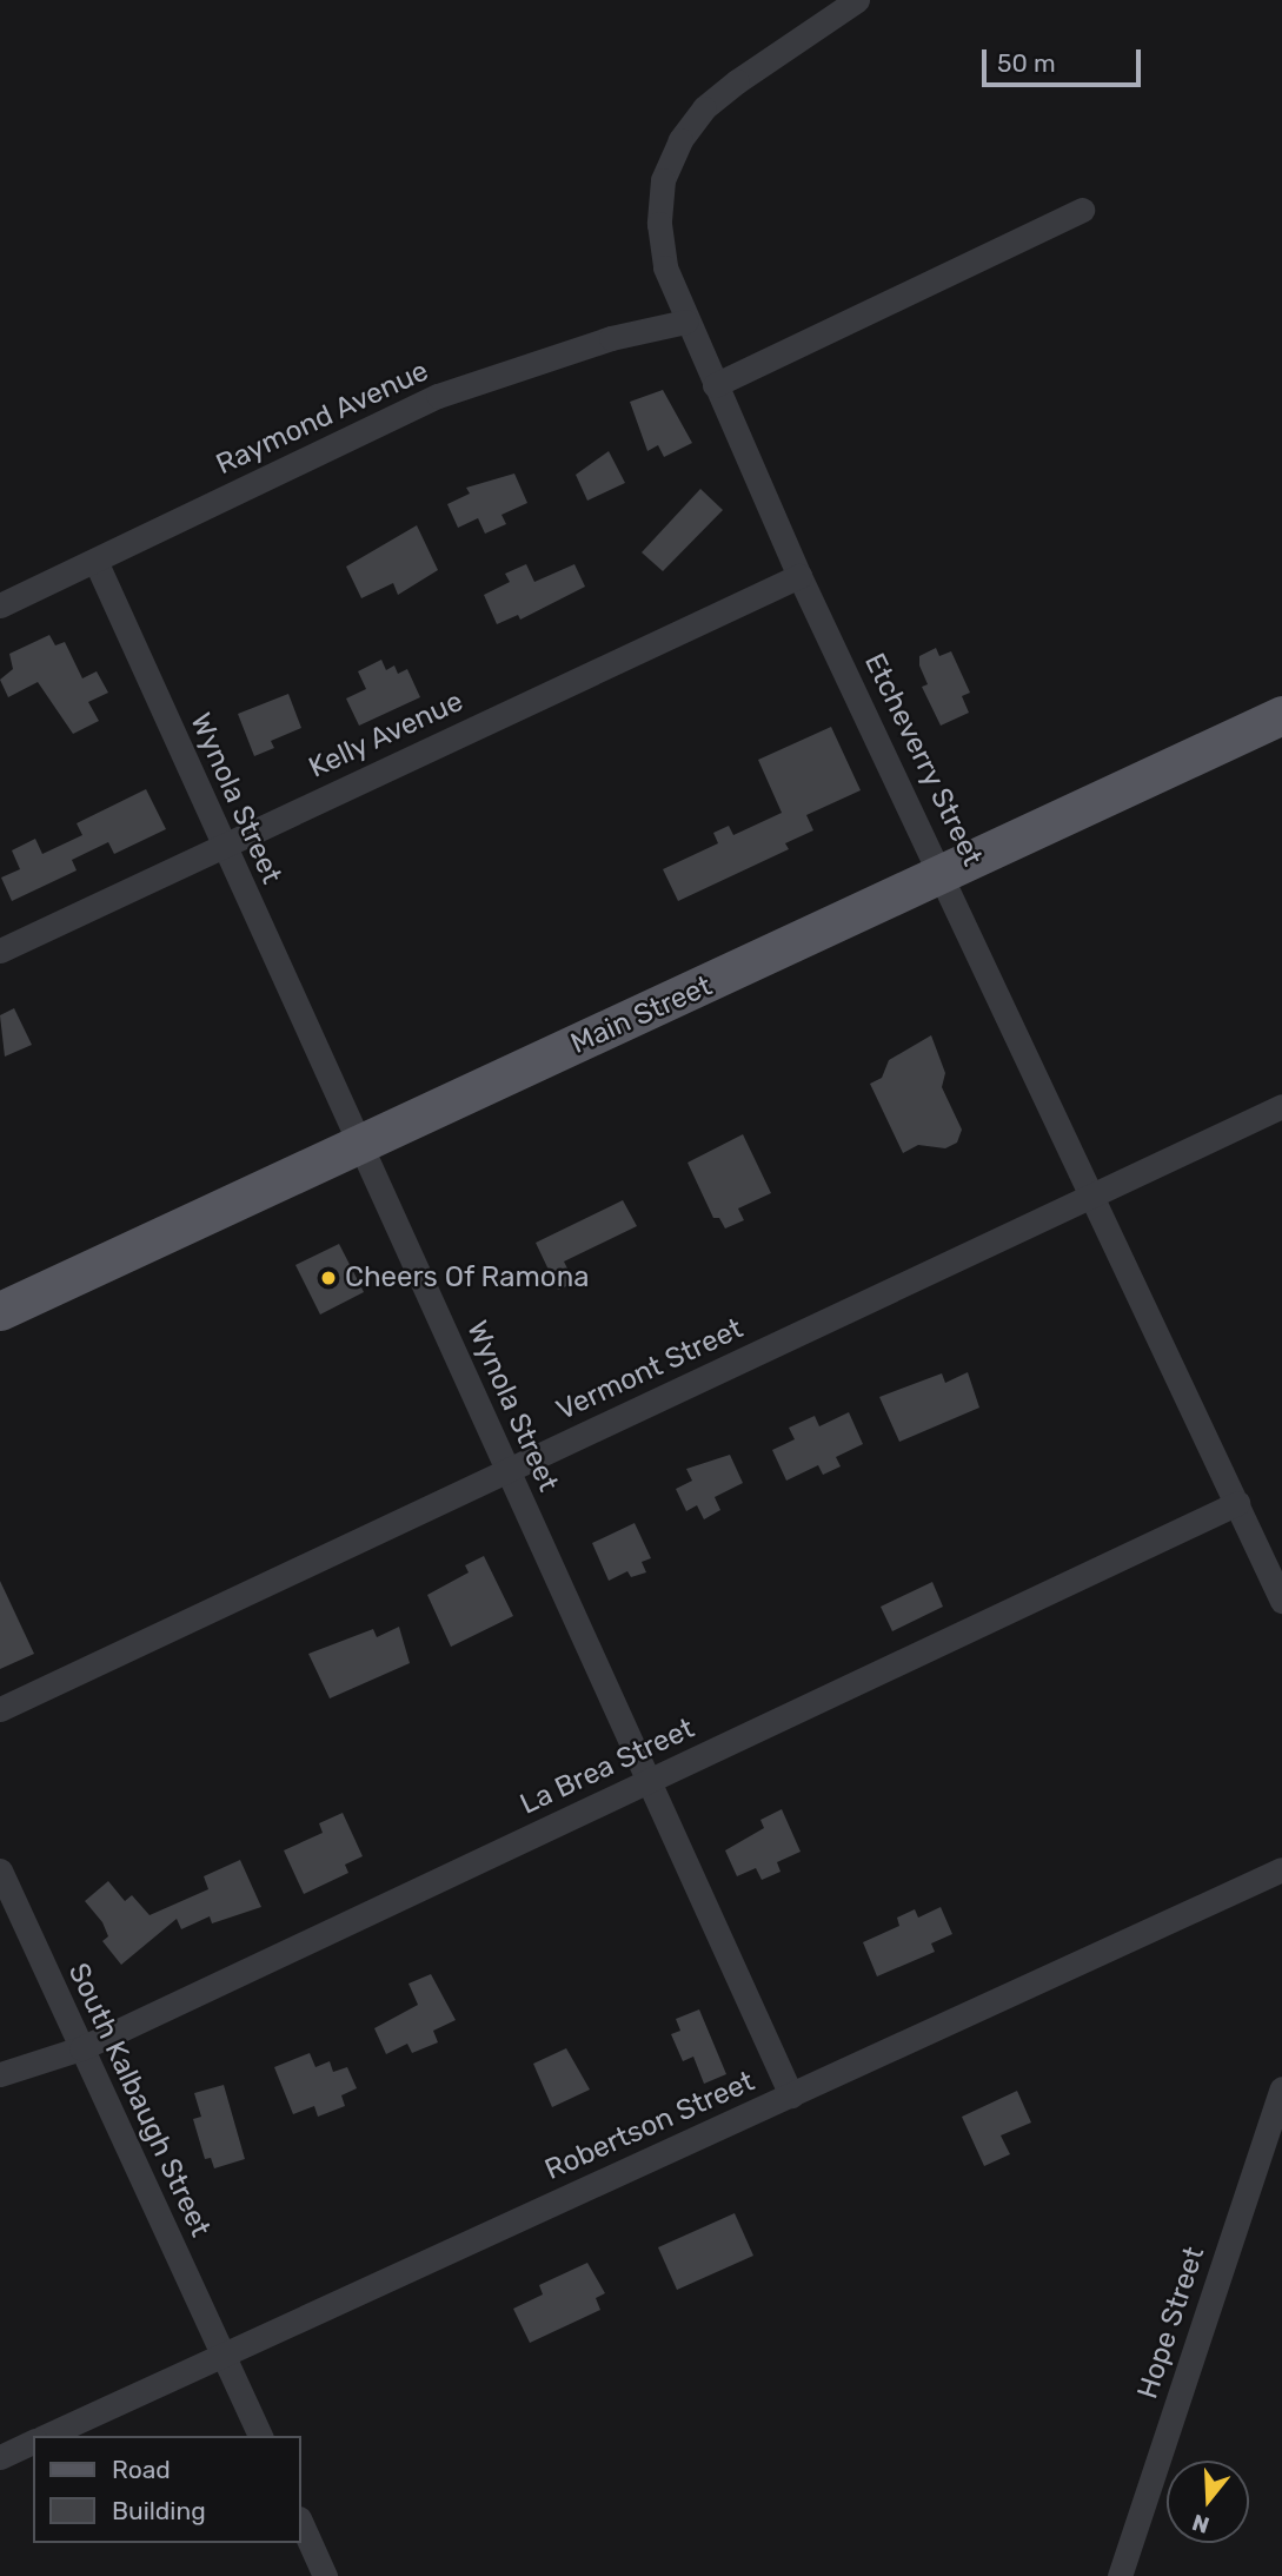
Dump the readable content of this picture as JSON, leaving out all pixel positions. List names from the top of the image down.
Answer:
{
  "streets": {
    "main road": ["Main Street"],
    "street": [
      "Raymond Avenue",
      "Kelly Avenue",
      "Etcheverry Street",
      "Wynola Street",
      "Vermont Street",
      "La Brea Street",
      "South Kalbaugh Street",
      "Robertson Street",
      "Hope Street"
    ]
  },
  "crossings": [
    ["Raymond Avenue", "Etcheverry Street"],
    ["Raymond Avenue", "Wynola Street"],
    ["Kelly Avenue", "Etcheverry Street"],
    ["Kelly Avenue", "Wynola Street"],
    ["Etcheverry Street", "Main Street"],
    ["Etcheverry Street", "Vermont Street"],
    ["Etcheverry Street", "La Brea Street"],
    ["Wynola Street", "Main Street"],
    ["Wynola Street", "Vermont Street"],
    ["Wynola Street", "La Brea Street"],
    ["Wynola Street", "Robertson Street"],
    ["La Brea Street", "South Kalbaugh Street"],
    ["South Kalbaugh Street", "Robertson Street"]
  ],
  "places": ["Cheers Of Ramona"],
  "legend": ["Road", "Building"],
  "scale_bar": "50 m",
  "north": "bottom"
}
